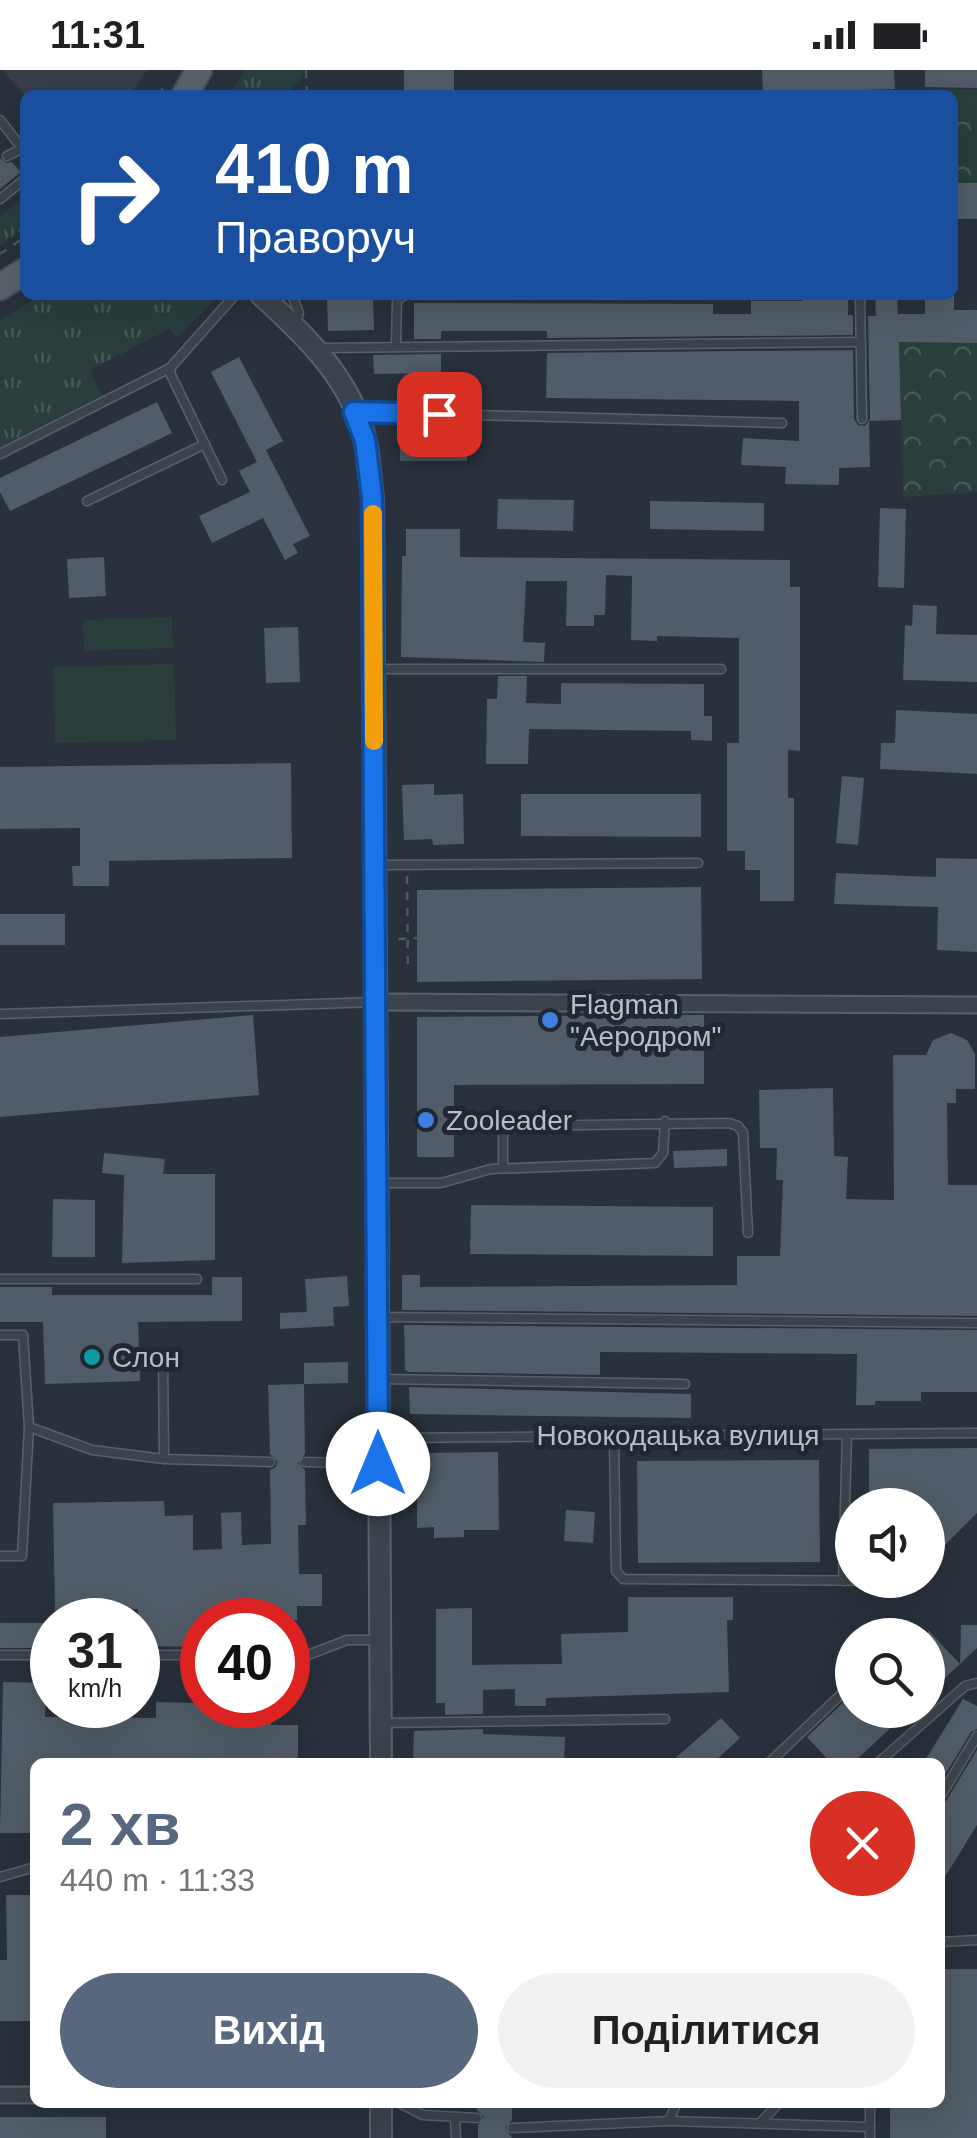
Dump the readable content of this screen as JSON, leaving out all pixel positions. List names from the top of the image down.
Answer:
{
  "streets": {
    "lane": ["Новокодацька вулиця"]
  },
  "places": ["Flagman \"Аеродром\"", "Zooleader", "Слон"],
  "page": {
    "status": "11:31",
    "turn": ["410 m", "Праворуч"],
    "speed": "31 km/h",
    "limit": "40",
    "heading": ["2 хв", "440 m · 11:33"],
    "buttons": ["Вихід", "Поділитися"]
  }
}
